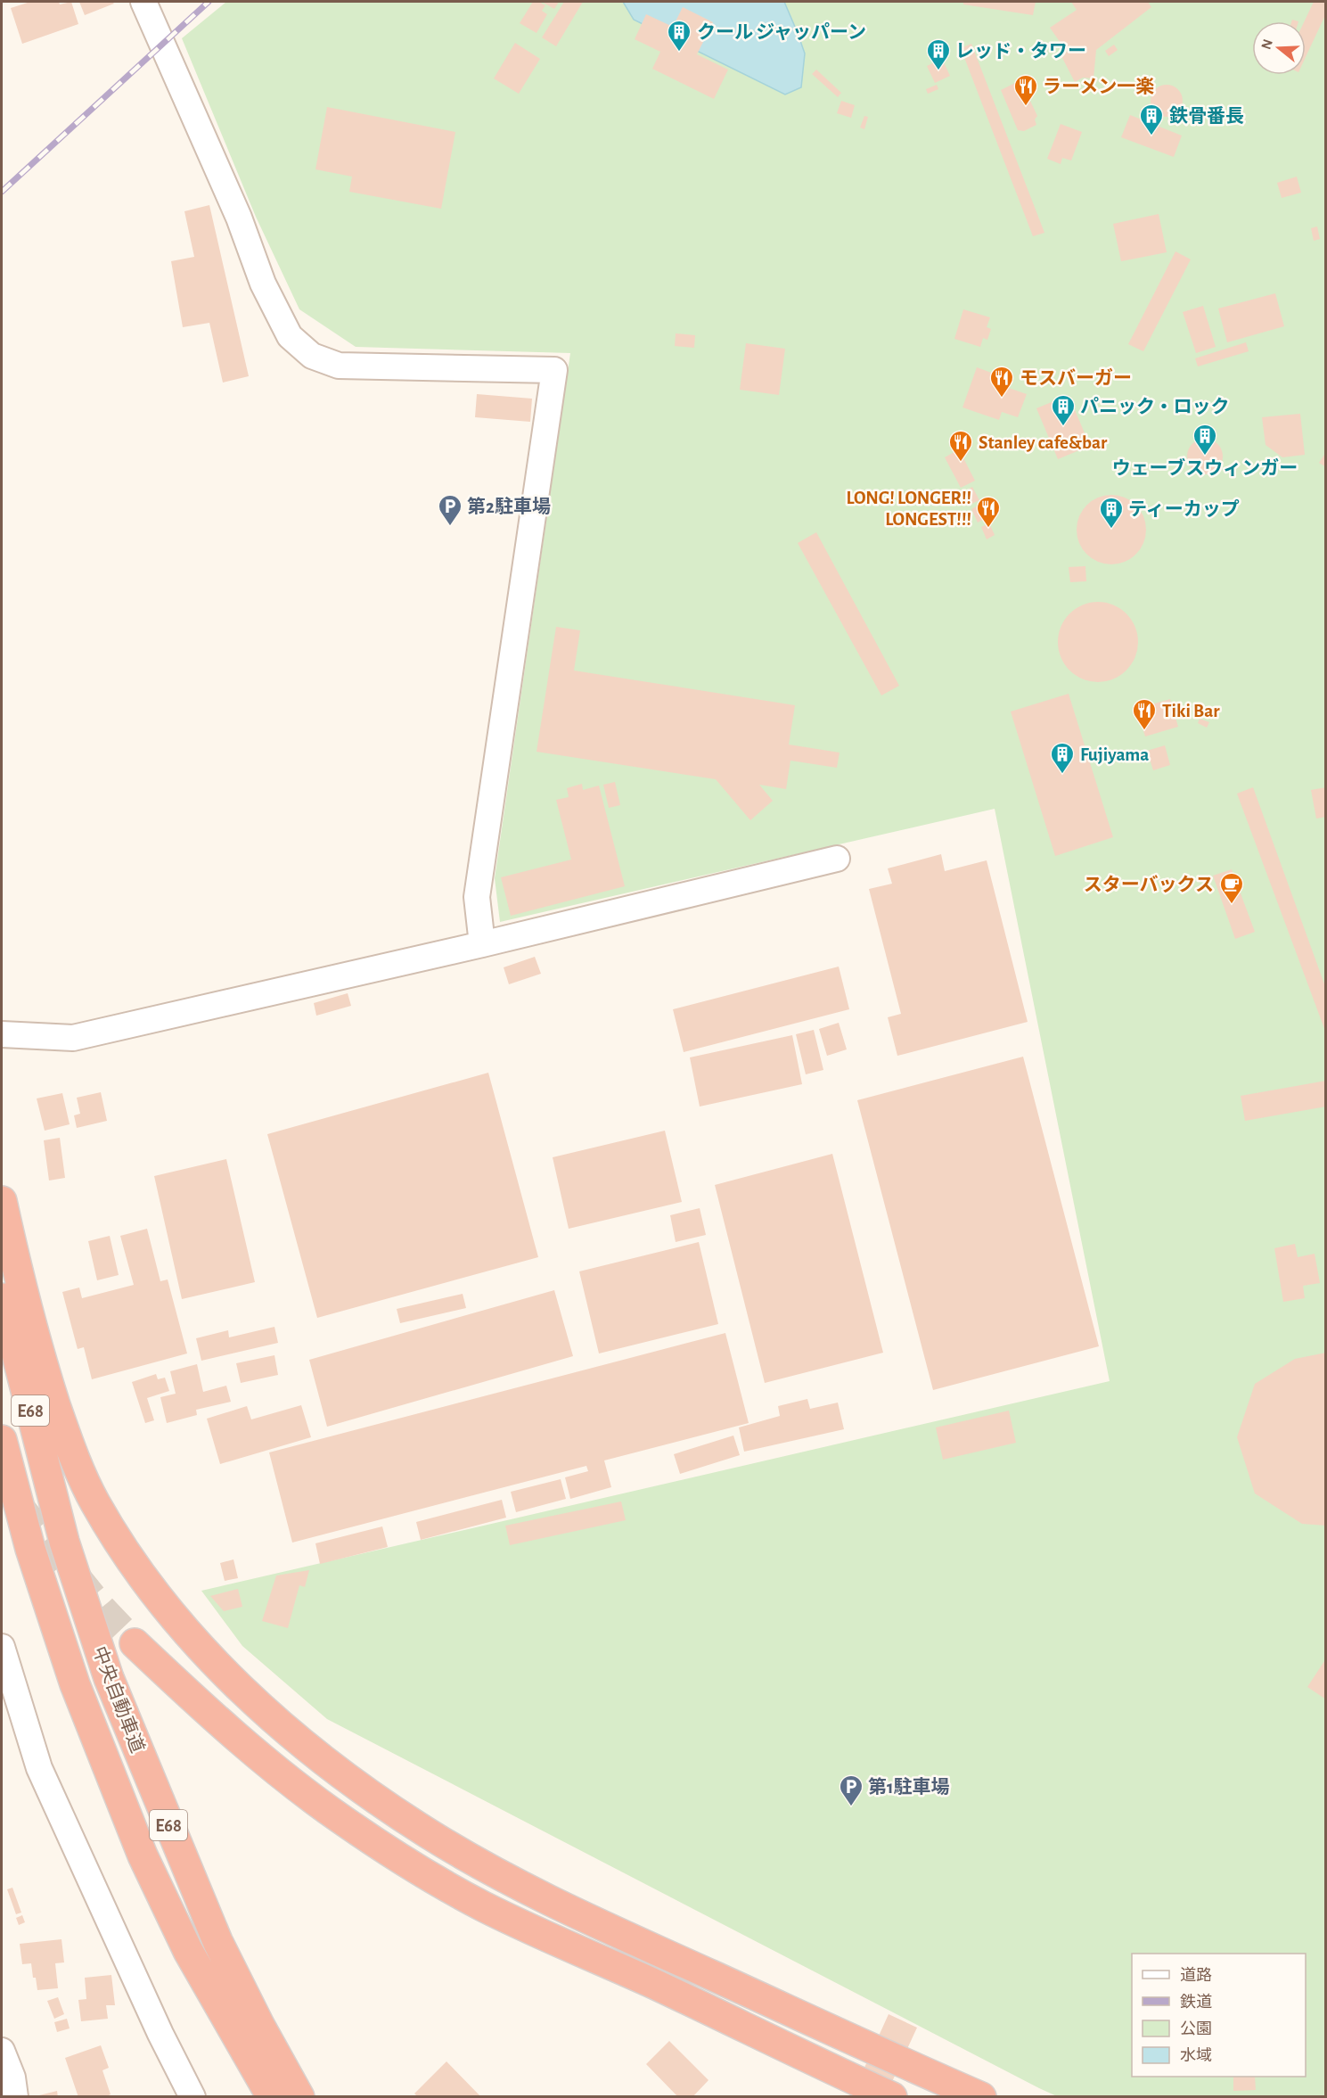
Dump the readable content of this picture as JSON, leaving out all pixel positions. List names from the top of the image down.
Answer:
{
  "streets": {
    "highway": ["E68", "中央自動車道"]
  },
  "places": {
    "building": [
      "クール ジャッパーン",
      "レッド・タワー",
      "鉄骨番長",
      "パニック・ロック",
      "ウェーブスウィンガー",
      "ティーカップ",
      "Fujiyama"
    ],
    "restaurant": [
      "ラーメン一楽",
      "モスバーガー",
      "Stanley cafe&bar",
      "LONG! LONGER!! LONGEST!!!",
      "Tiki Bar"
    ],
    "parking": ["第2駐車場", "第1駐車場"],
    "cafe": ["スターバックス"]
  },
  "legend": [
    "道路",
    "鉄道",
    "公園",
    "水域"
  ],
  "north": "left"
}
